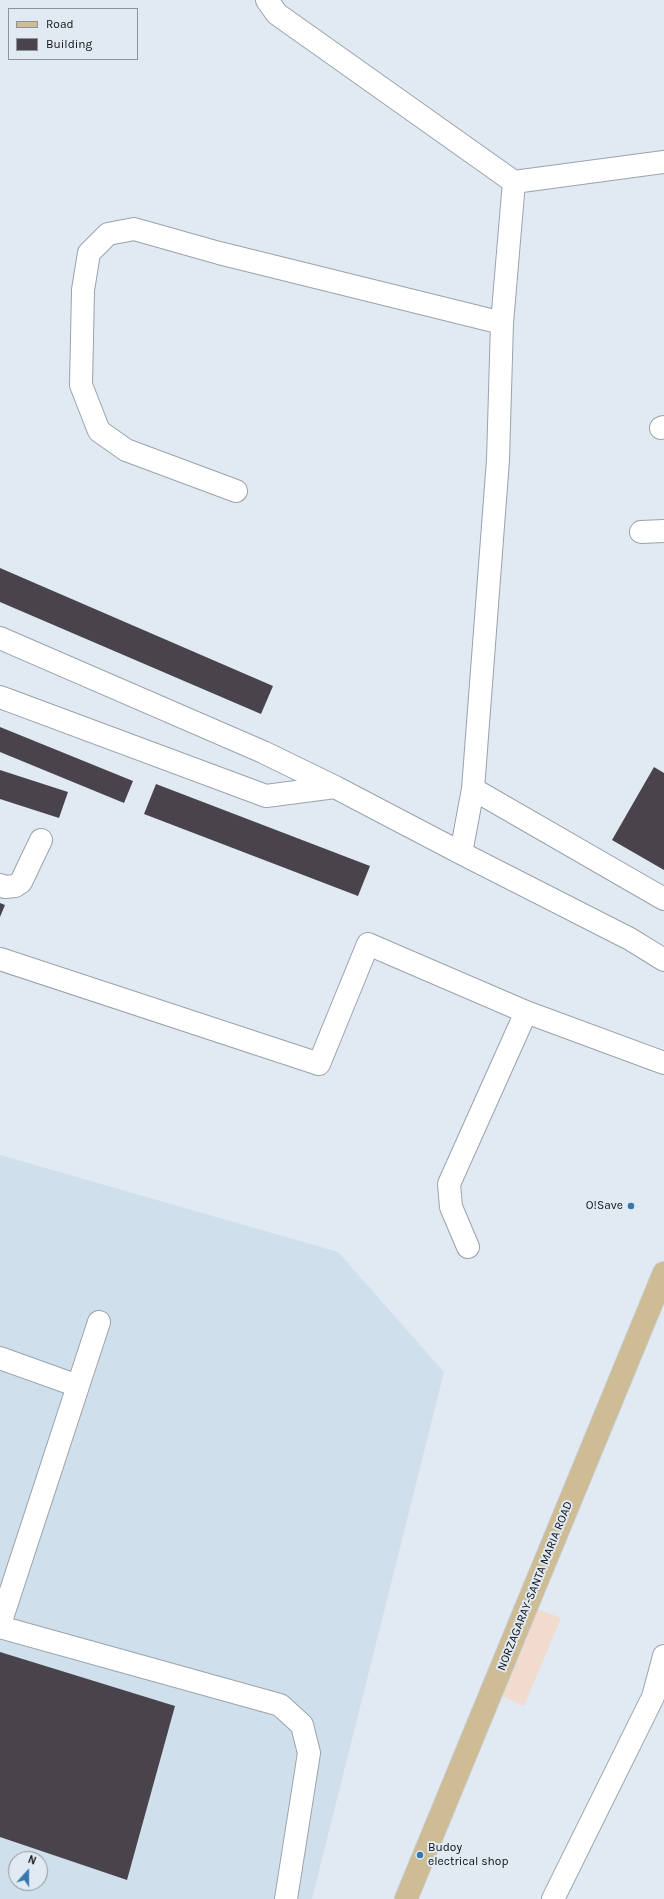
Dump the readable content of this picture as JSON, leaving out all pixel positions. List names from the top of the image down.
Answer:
{
  "streets": {
    "main road": ["NORZAGARAY-SANTA MARIA ROAD"]
  },
  "places": ["O!Save", "Budoy electrical shop"],
  "legend": ["Road", "Building"],
  "north": "top"
}
